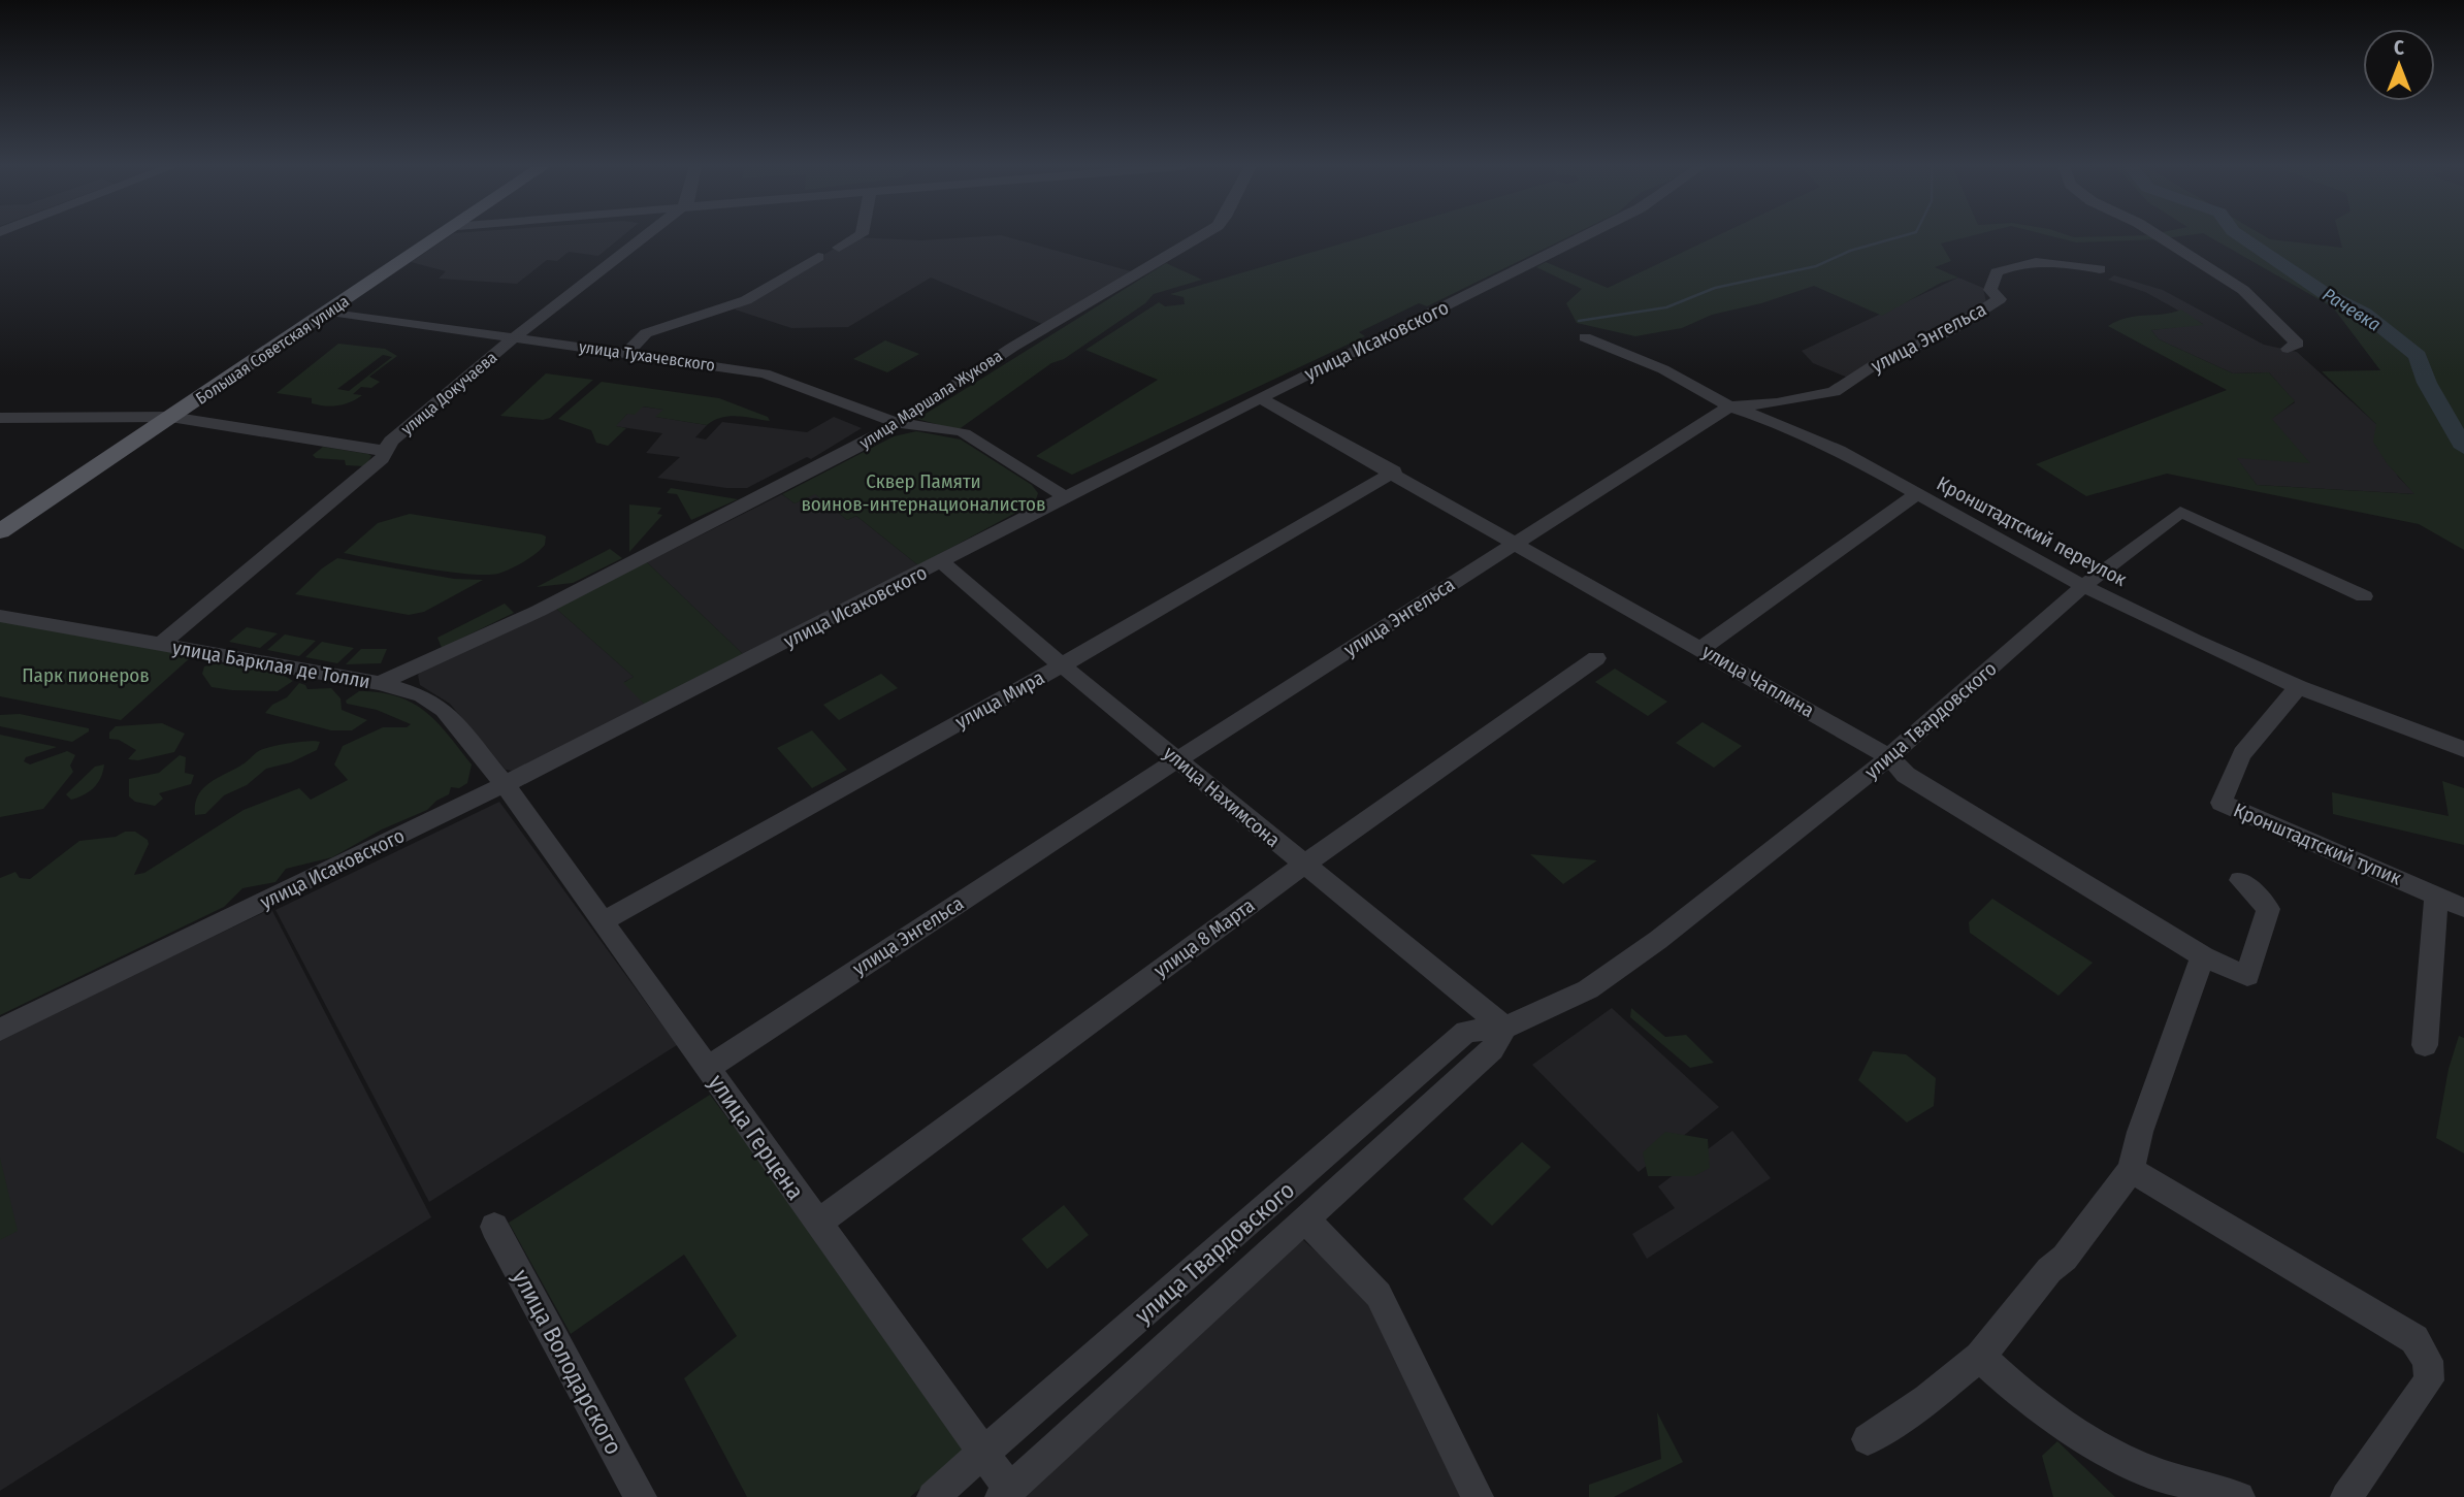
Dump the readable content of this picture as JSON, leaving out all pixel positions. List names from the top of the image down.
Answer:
{
  "streets": {
    "main road": ["Большая Советская улица"],
    "street": [
      "улица Энгельса",
      "улица Исаковского",
      "улица Тухачевского",
      "улица Докучаева",
      "улица Маршала Жукова",
      "Кронштадтский переулок",
      "улица Барклая де Толли",
      "улица Чаплина",
      "улица Мира",
      "улица Твардовского",
      "улица Нахимсона",
      "Кронштадтский тупик",
      "улица 8 Марта",
      "улица Герцена",
      "улица Володарского"
    ]
  },
  "crossings": [
    ["улица Энгельса", "Кронштадтский переулок"],
    ["улица Энгельса", "улица Чаплина"],
    ["улица Энгельса", "улица Нахимсона"],
    ["улица Энгельса", "улица Герцена"],
    ["улица Исаковского", "улица Тухачевского"],
    ["улица Исаковского", "улица Барклая де Толли"],
    ["улица Исаковского", "улица Чаплина"],
    ["улица Исаковского", "улица Нахимсона"],
    ["улица Исаковского", "улица Герцена"],
    ["Большая Советская улица", "улица Тухачевского"],
    ["улица Тухачевского", "улица Докучаева"],
    ["улица Тухачевского", "улица Маршала Жукова"],
    ["улица Докучаева", "улица Барклая де Толли"],
    ["улица Маршала Жукова", "улица Барклая де Толли"],
    ["Кронштадтский переулок", "улица Твардовского"],
    ["Кронштадтский переулок", "Кронштадтский тупик"],
    ["улица Барклая де Толли", "улица Герцена"],
    ["улица Чаплина", "улица Мира"],
    ["улица Чаплина", "улица Твардовского"],
    ["улица Мира", "улица Нахимсона"],
    ["улица Мира", "улица Герцена"],
    ["улица Твардовского", "улица Нахимсона"],
    ["улица Твардовского", "улица Герцена"],
    ["улица Нахимсона", "улица 8 Марта"],
    ["улица 8 Марта", "улица Герцена"]
  ],
  "water": ["Рачевка"],
  "parks": ["Cквер Памяти воинов-интернационалистов", "Парк пионеров"],
  "north": "top"
}
